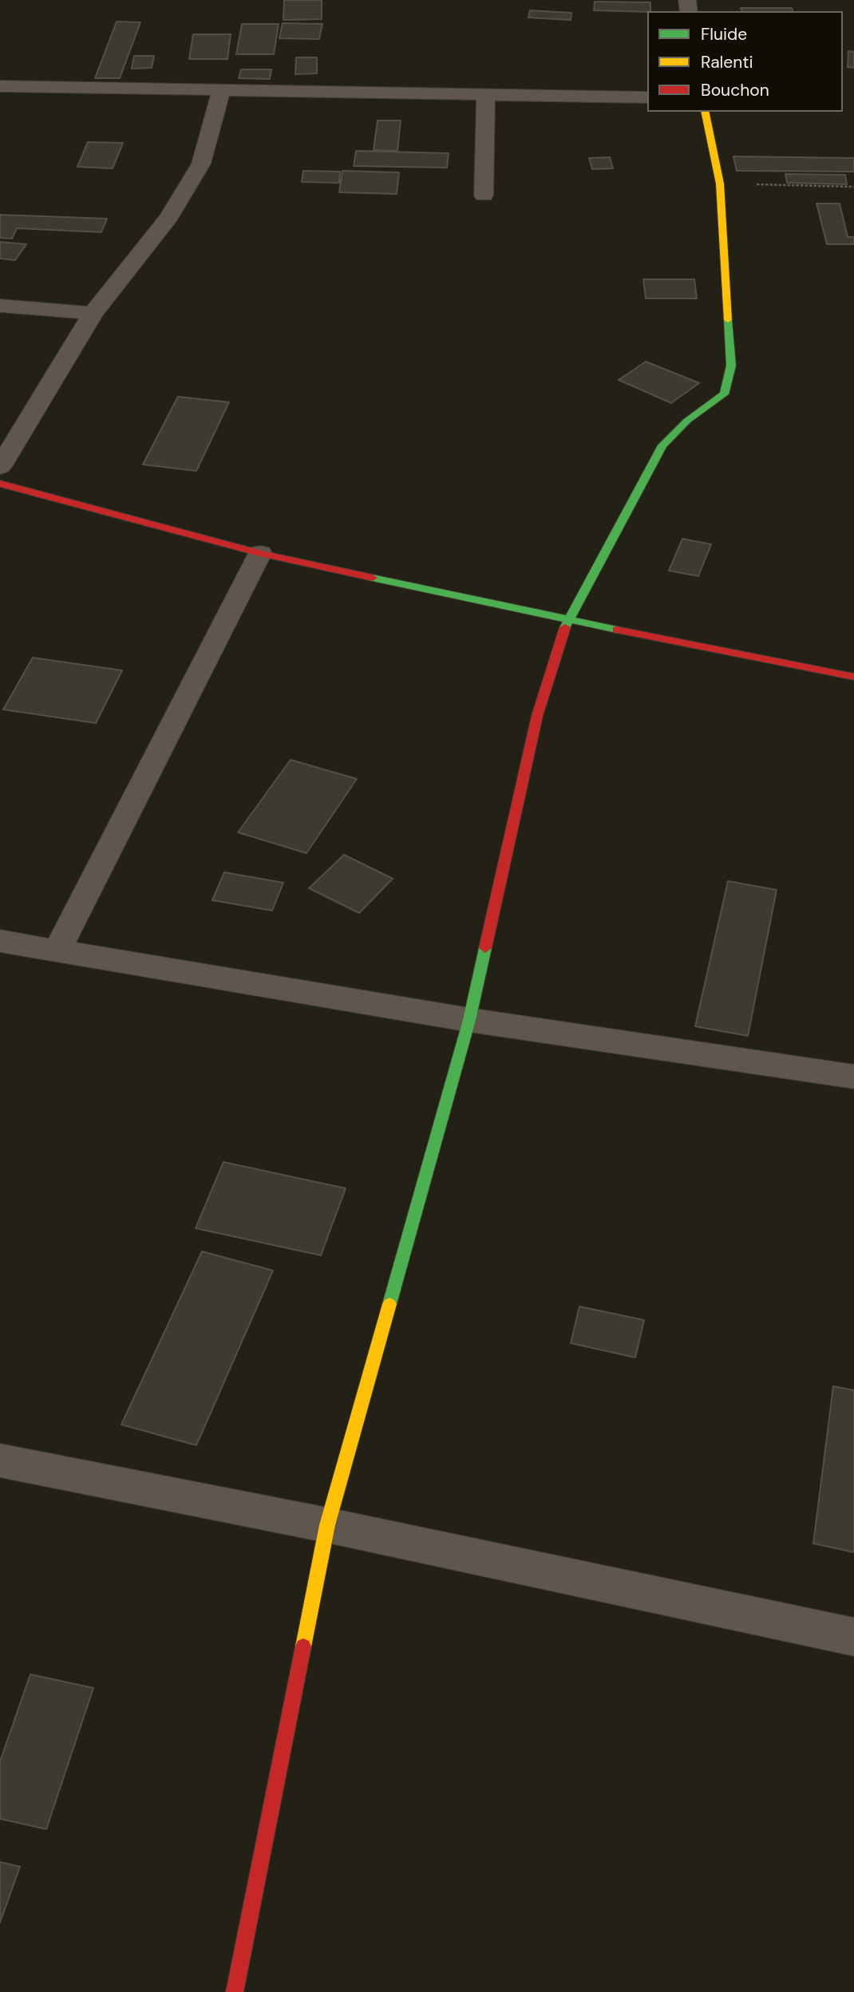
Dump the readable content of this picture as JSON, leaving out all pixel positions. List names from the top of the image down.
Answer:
{
  "legend": ["Fluide", "Ralenti", "Bouchon"]
}
